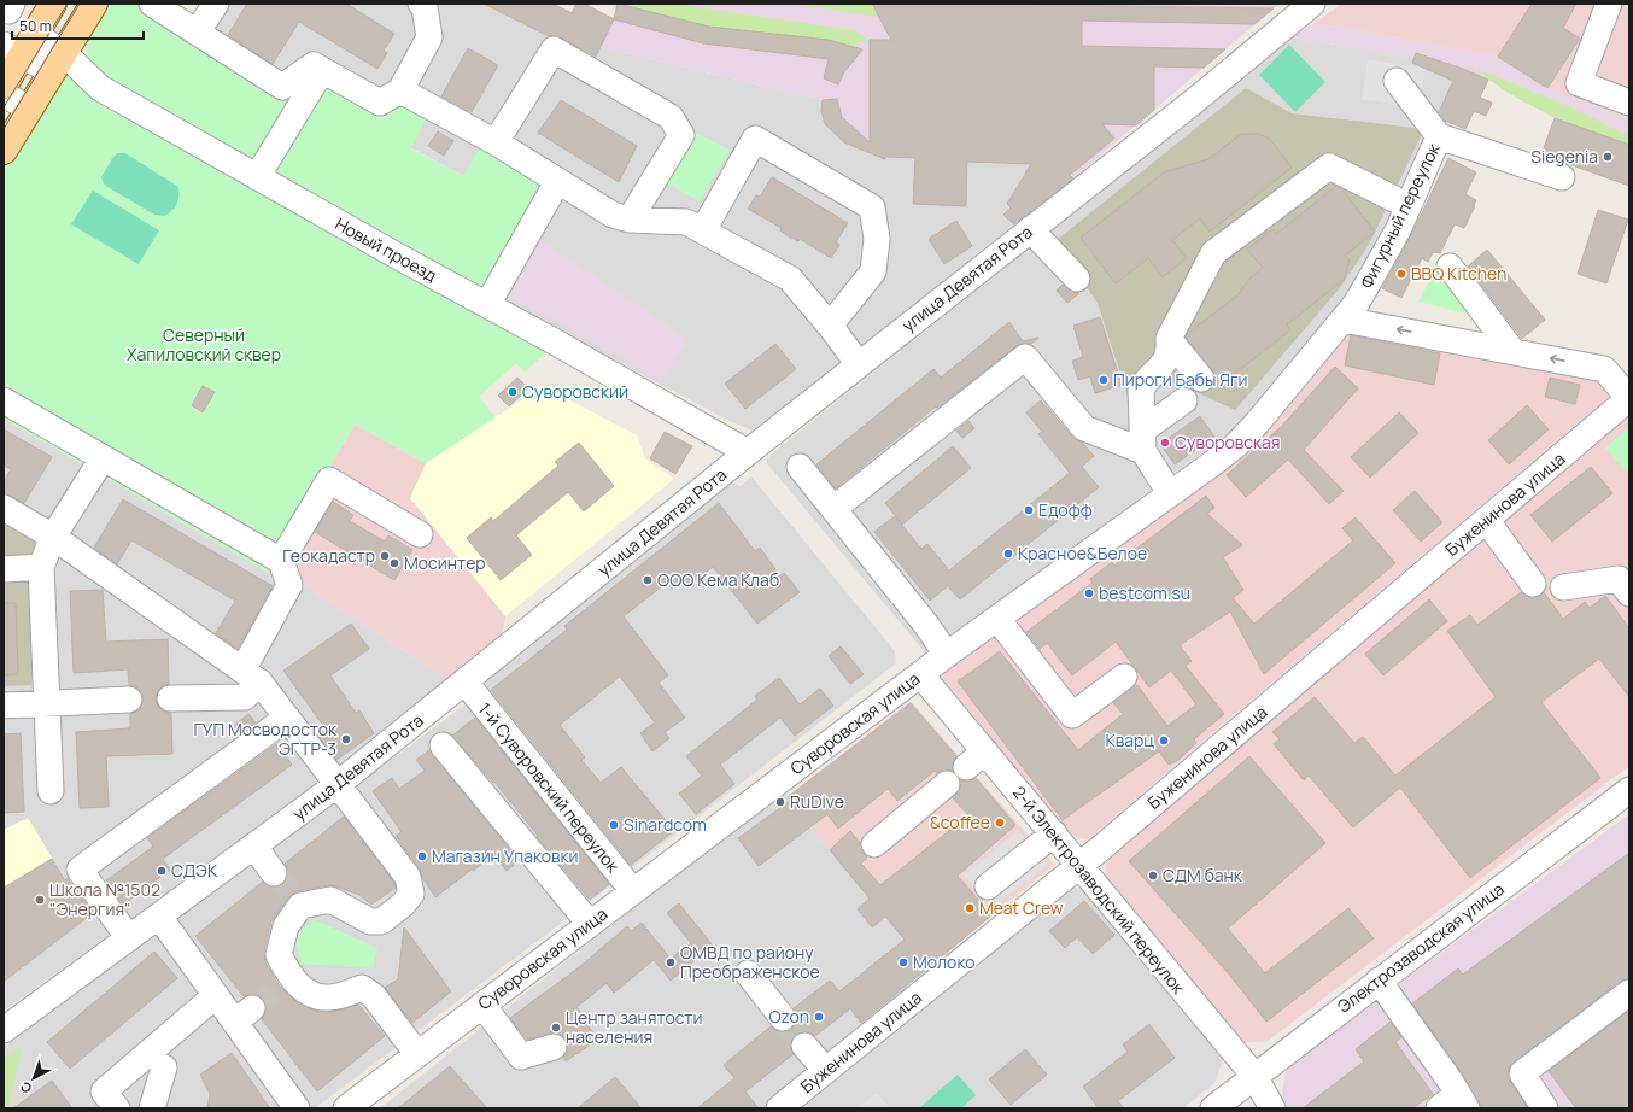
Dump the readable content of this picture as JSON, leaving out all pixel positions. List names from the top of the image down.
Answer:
{
  "streets": {
    "street": [
      "Фигурный переулок",
      "Новый проезд",
      "улица Девятая Рота",
      "Буженинова улица",
      "Суворовская улица",
      "1-й Суворовский переулок",
      "2-й Электрозаводский переулок",
      "Электрозаводская улица"
    ]
  },
  "crossings": [
    ["Фигурный переулок", "Суворовская улица"],
    ["Новый проезд", "улица Девятая Рота"],
    ["улица Девятая Рота", "1-й Суворовский переулок"],
    ["Буженинова улица", "2-й Электрозаводский переулок"],
    ["Суворовская улица", "1-й Суворовский переулок"],
    ["Суворовская улица", "2-й Электрозаводский переулок"],
    ["2-й Электрозаводский переулок", "Электрозаводская улица"]
  ],
  "parks": ["Северный Хапиловский сквер"],
  "places": [
    "Siegenia",
    "BBQ Kitchen",
    "Пироги Бабы Яги",
    "Суворовский",
    "Суворовская",
    "Едофф",
    "Красное&Белое",
    "Геокадастр",
    "Мосинтер",
    "ООО Кема Клаб",
    "bestcom.su",
    "ГУП Мосводосток ЭГТР-3",
    "Кварц",
    "RuDive",
    "&coffee",
    "Sinardcom",
    "Магазин Упаковки",
    "СДЭК",
    "СДМ банк",
    "Школа №1502 \"Энергия\"",
    "Meat Crew",
    "ОМВД по району Преображенское",
    "Молоко",
    "Ozon",
    "Центр занятости населения"
  ],
  "scale_bar": "50 m",
  "north": "bottom left"
}
